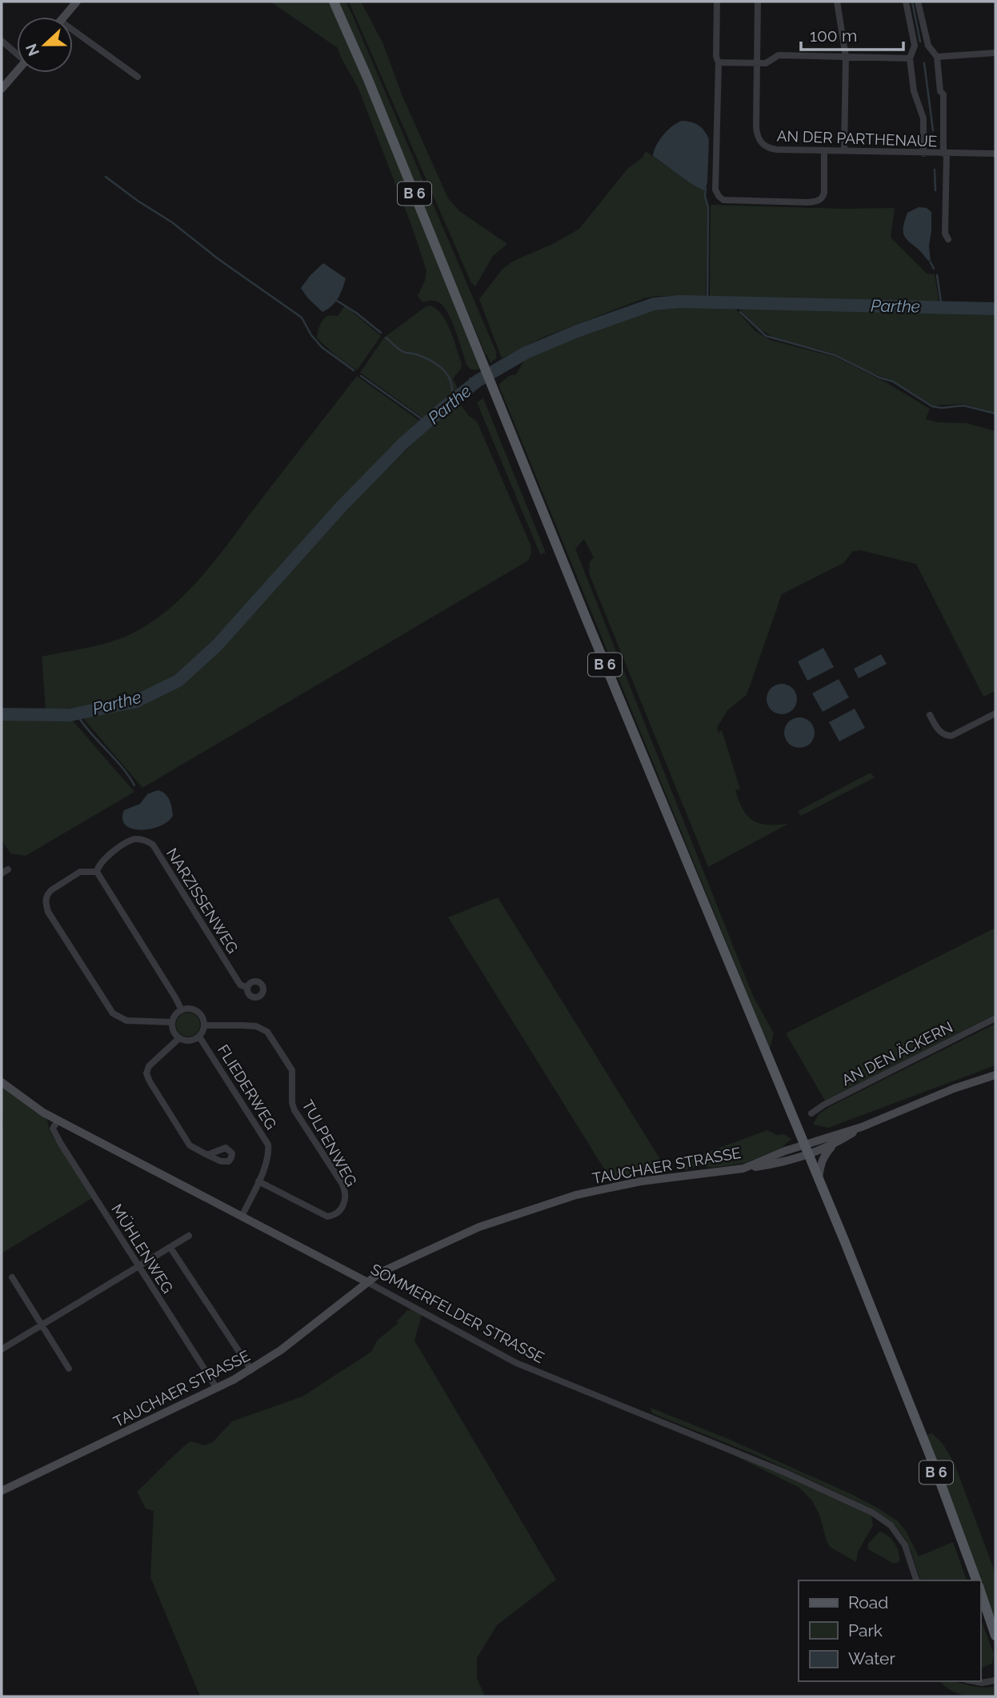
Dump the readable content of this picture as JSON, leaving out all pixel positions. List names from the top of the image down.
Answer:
{
  "streets": {
    "main road": ["B 6"],
    "street": [
      "AN DER PARTHENAUE",
      "NARZISSENWEG",
      "AN DEN ÄCKERN",
      "FLIEDERWEG",
      "TULPENWEG",
      "TAUCHAER STRASSE",
      "MÜHLENWEG",
      "SOMMERFELDER STRASSE"
    ]
  },
  "crossings": [
    ["B 6", "TAUCHAER STRASSE"],
    ["FLIEDERWEG", "TULPENWEG"],
    ["FLIEDERWEG", "SOMMERFELDER STRASSE"],
    ["TAUCHAER STRASSE", "MÜHLENWEG"],
    ["TAUCHAER STRASSE", "SOMMERFELDER STRASSE"],
    ["MÜHLENWEG", "SOMMERFELDER STRASSE"]
  ],
  "water": ["Parthe"],
  "legend": ["Road", "Park", "Water"],
  "scale_bar": "100 m",
  "north": "left"
}
